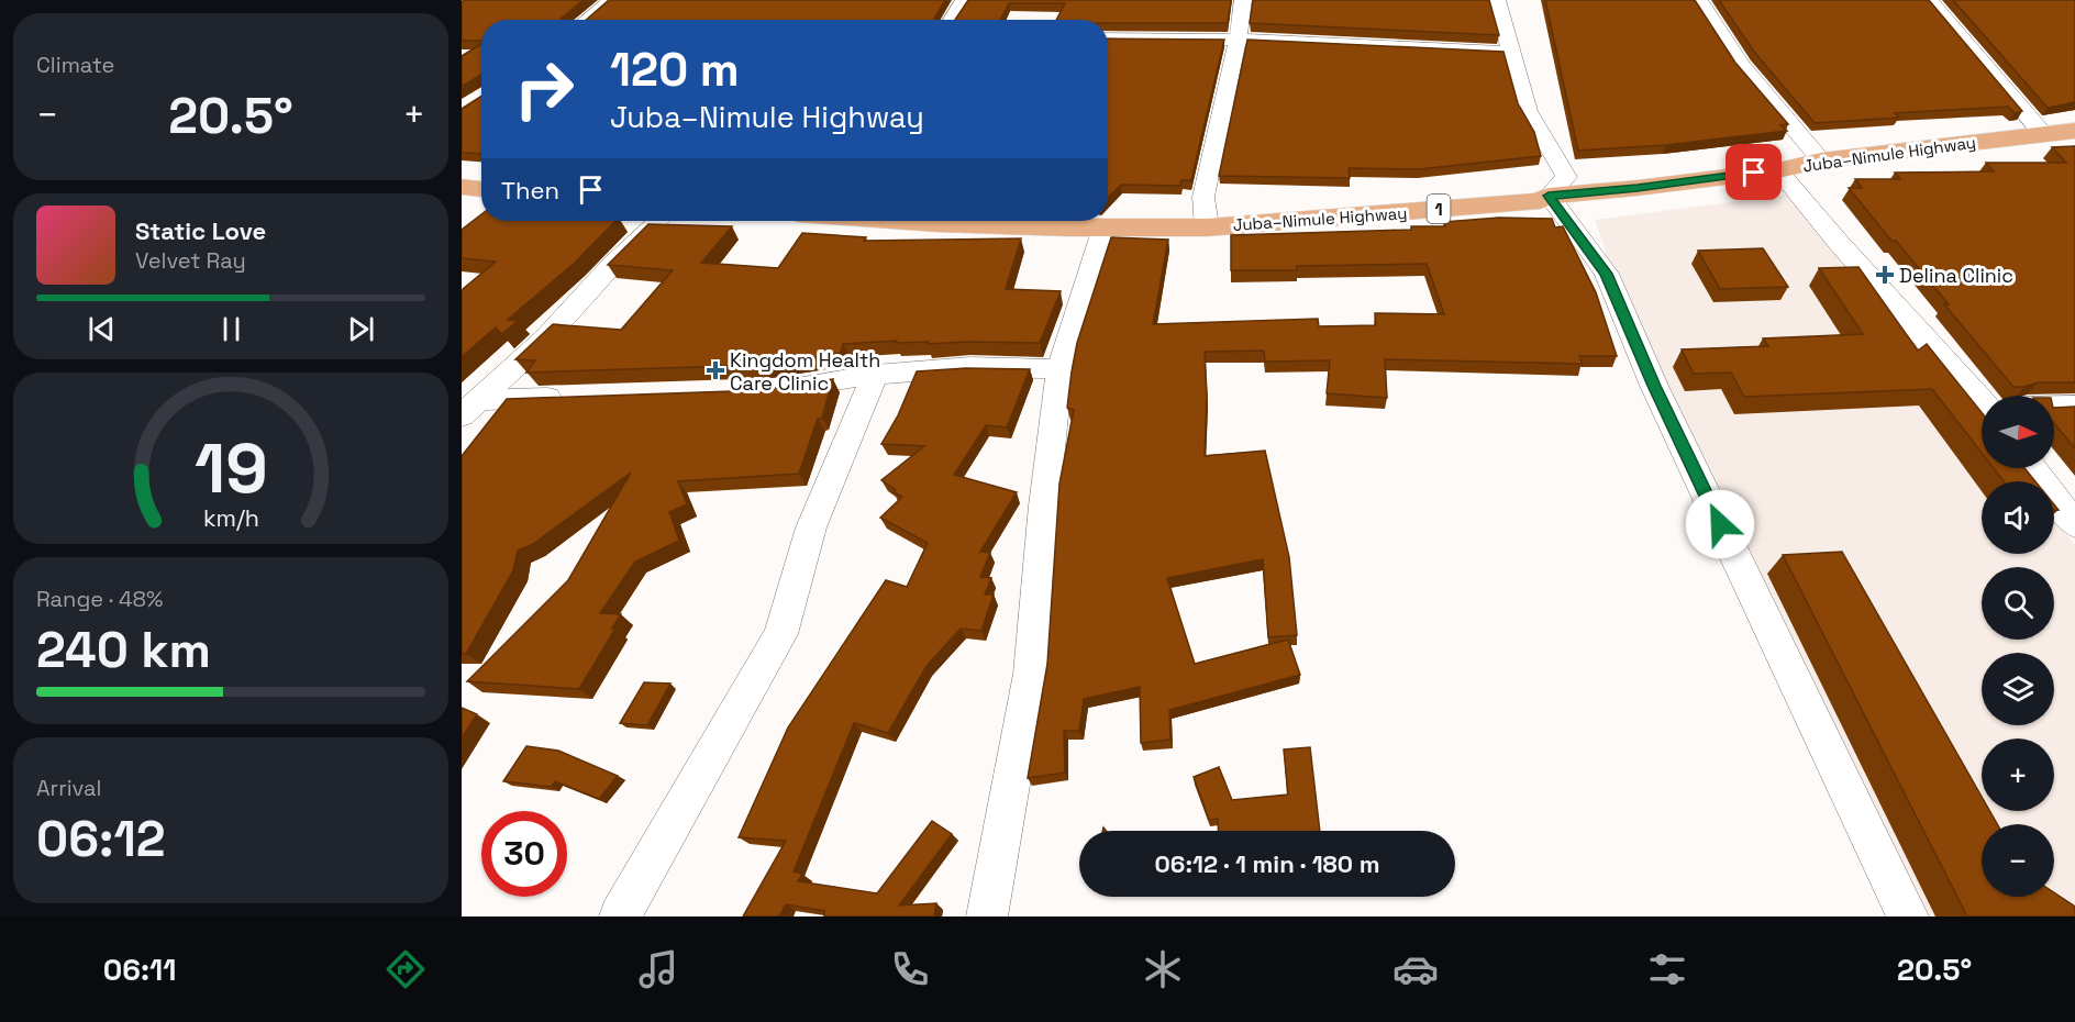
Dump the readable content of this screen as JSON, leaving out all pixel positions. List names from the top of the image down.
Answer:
{
  "streets": {
    "main road": ["Juba–Nimule Highway", "1"]
  },
  "places": {
    "health": ["Delina Clinic", "Kingdom Health Care Clinic"]
  },
  "north": "right",
  "page": {
    "tile": [
      "Climate",
      ["Range · 48%", "240 km"],
      ["Arrival", "06:12"]
    ],
    "turn": ["120 m", "Juba–Nimule Highway"],
    "heat": ["−", "20.5°", "+"],
    "then": "Then",
    "song": ["Static Love", "Velvet Ray"],
    "map_buttons": ["+", "−"],
    "limit": "30",
    "trip": "06:12 · 1 min · 180 m",
    "tabs": ["06:11", "20.5°"],
    "gauge": ["19", "km/h"]
  }
}
